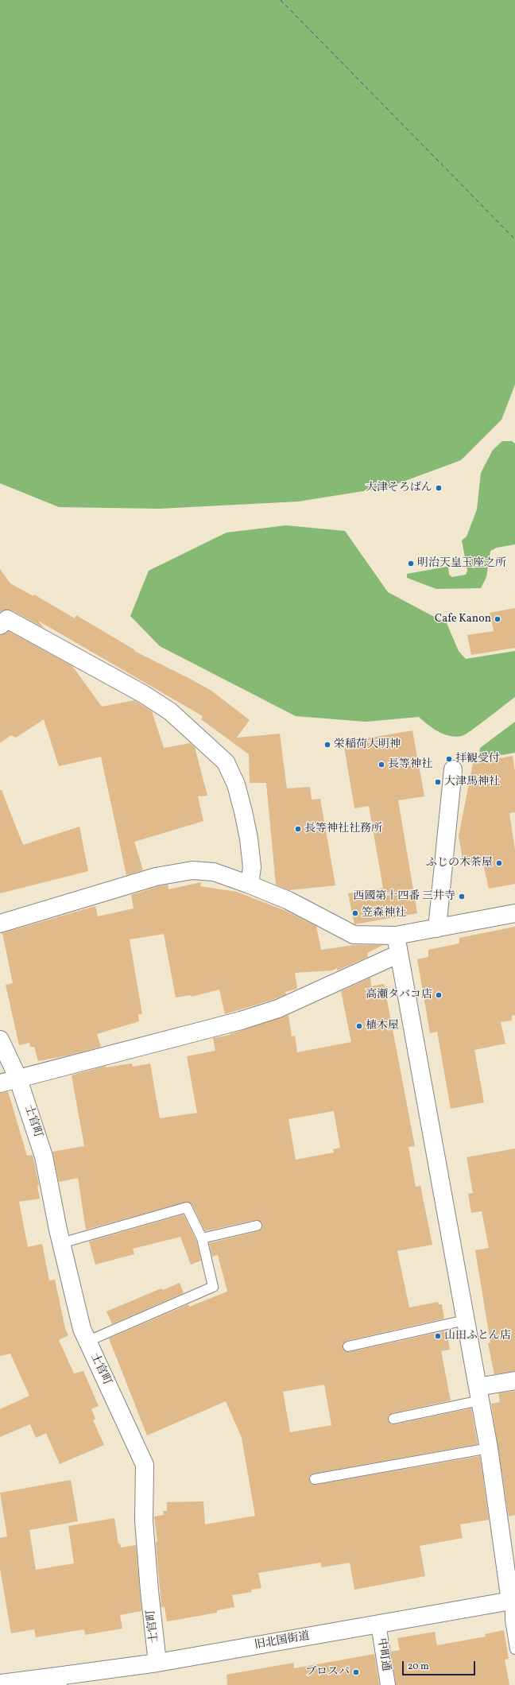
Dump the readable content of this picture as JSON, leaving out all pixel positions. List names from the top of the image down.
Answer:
{
  "streets": {
    "street": ["士官町", "旧北国街道", "中町通"]
  },
  "crossings": [
    ["士官町", "旧北国街道"],
    ["旧北国街道", "中町通"]
  ],
  "places": [
    "大津そろばん",
    "明治天皇玉座之所",
    "Cafe Kanon",
    "栄稲荷大明神",
    "拝観受付",
    "長等神社",
    "大津馬神社",
    "長等神社社務所",
    "ふじの木茶屋",
    "西國第十四番 三井寺",
    "笠森神社",
    "高瀬タバコ店",
    "植木屋",
    "山田ふとん店",
    "プロスパ"
  ],
  "scale_bar": "20 m"
}
